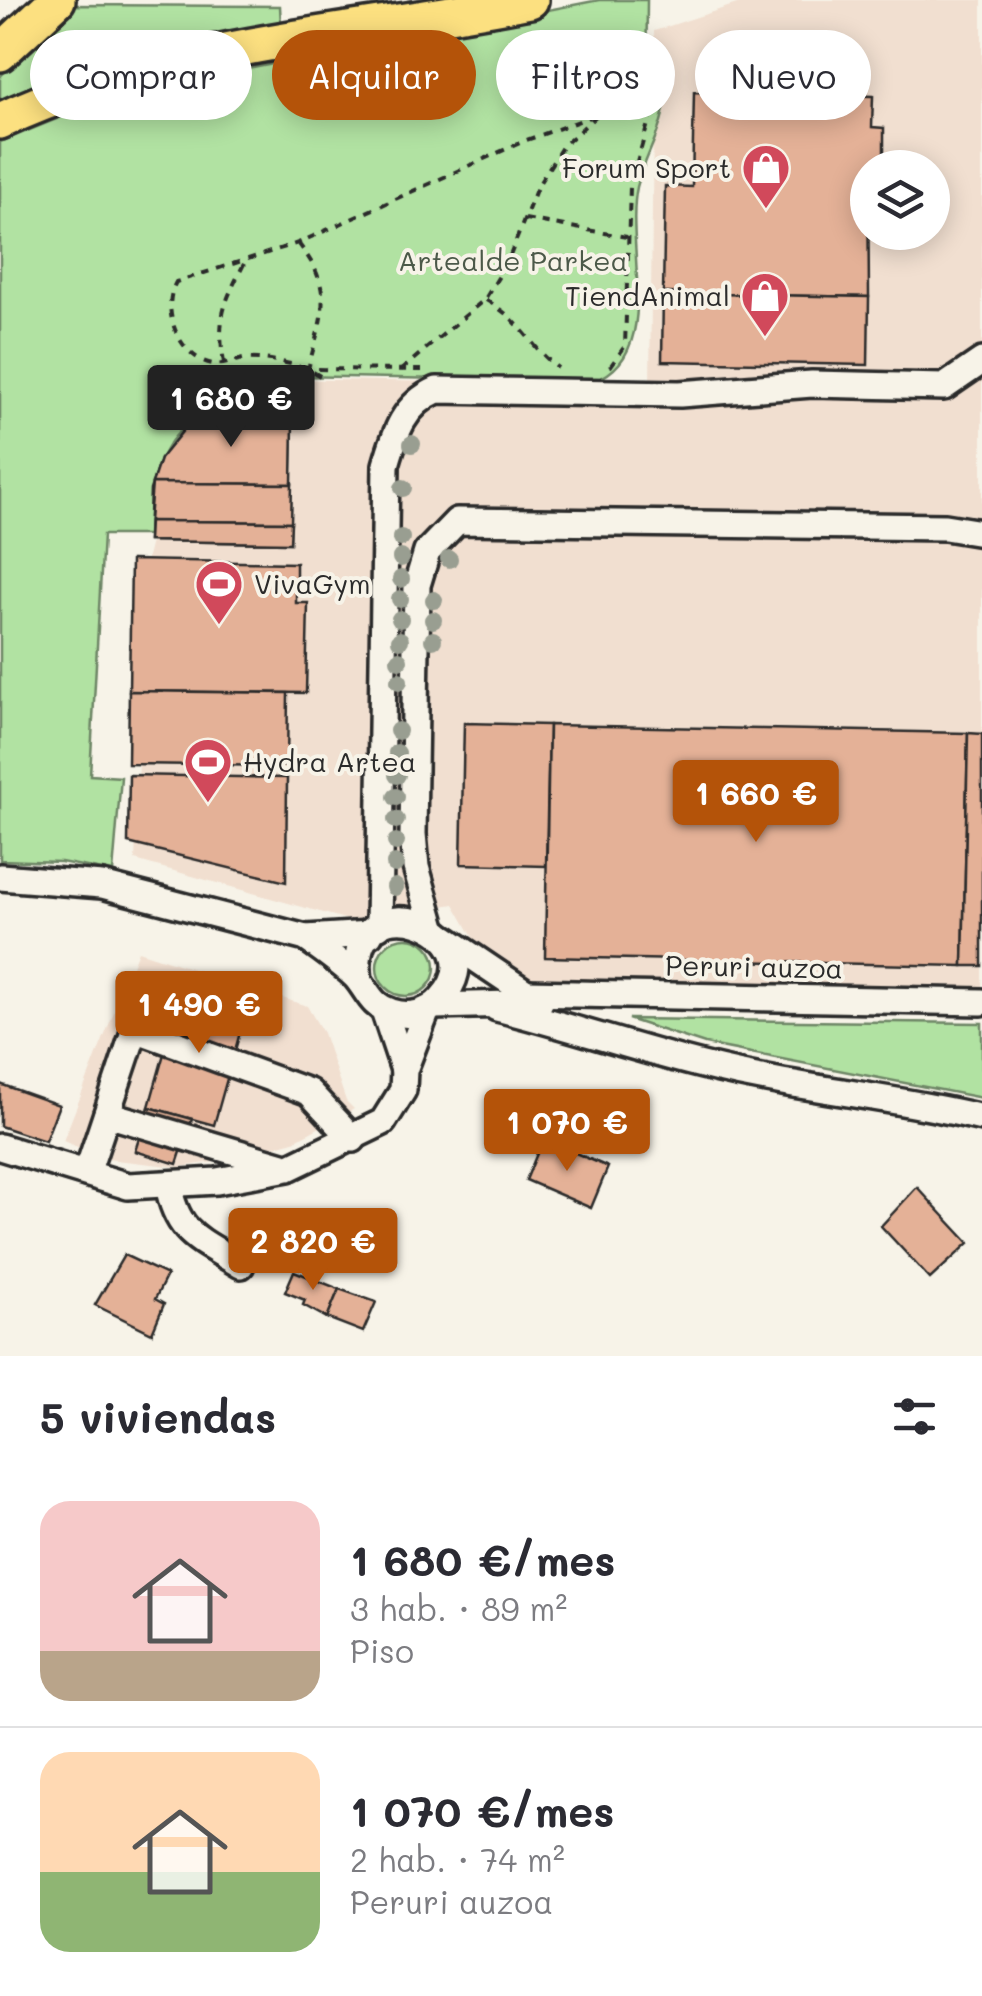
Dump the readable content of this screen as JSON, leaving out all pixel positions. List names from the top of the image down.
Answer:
{
  "streets": {
    "street": ["Peruri auzoa"]
  },
  "parks": ["Artealde Parkea"],
  "places": {
    "shop": ["Forum Sport", "TiendAnimal"],
    "sports": ["VivaGym", "Hydra Artea"]
  },
  "page": {
    "chip": [
      "Comprar",
      "Alquilar",
      "Filtros",
      "Nuevo"
    ],
    "price": [
      "1 680 €",
      "1 660 €",
      "1 490 €",
      "1 070 €",
      "2 820 €"
    ],
    "heading": "5 viviendas",
    "list": [
      {
        "name": "1 680 €/mes",
        "note": "3 hab. · 89 m² · Piso"
      },
      {
        "name": "1 070 €/mes",
        "note": "2 hab. · 74 m² · Peruri auzoa"
      }
    ]
  }
}
